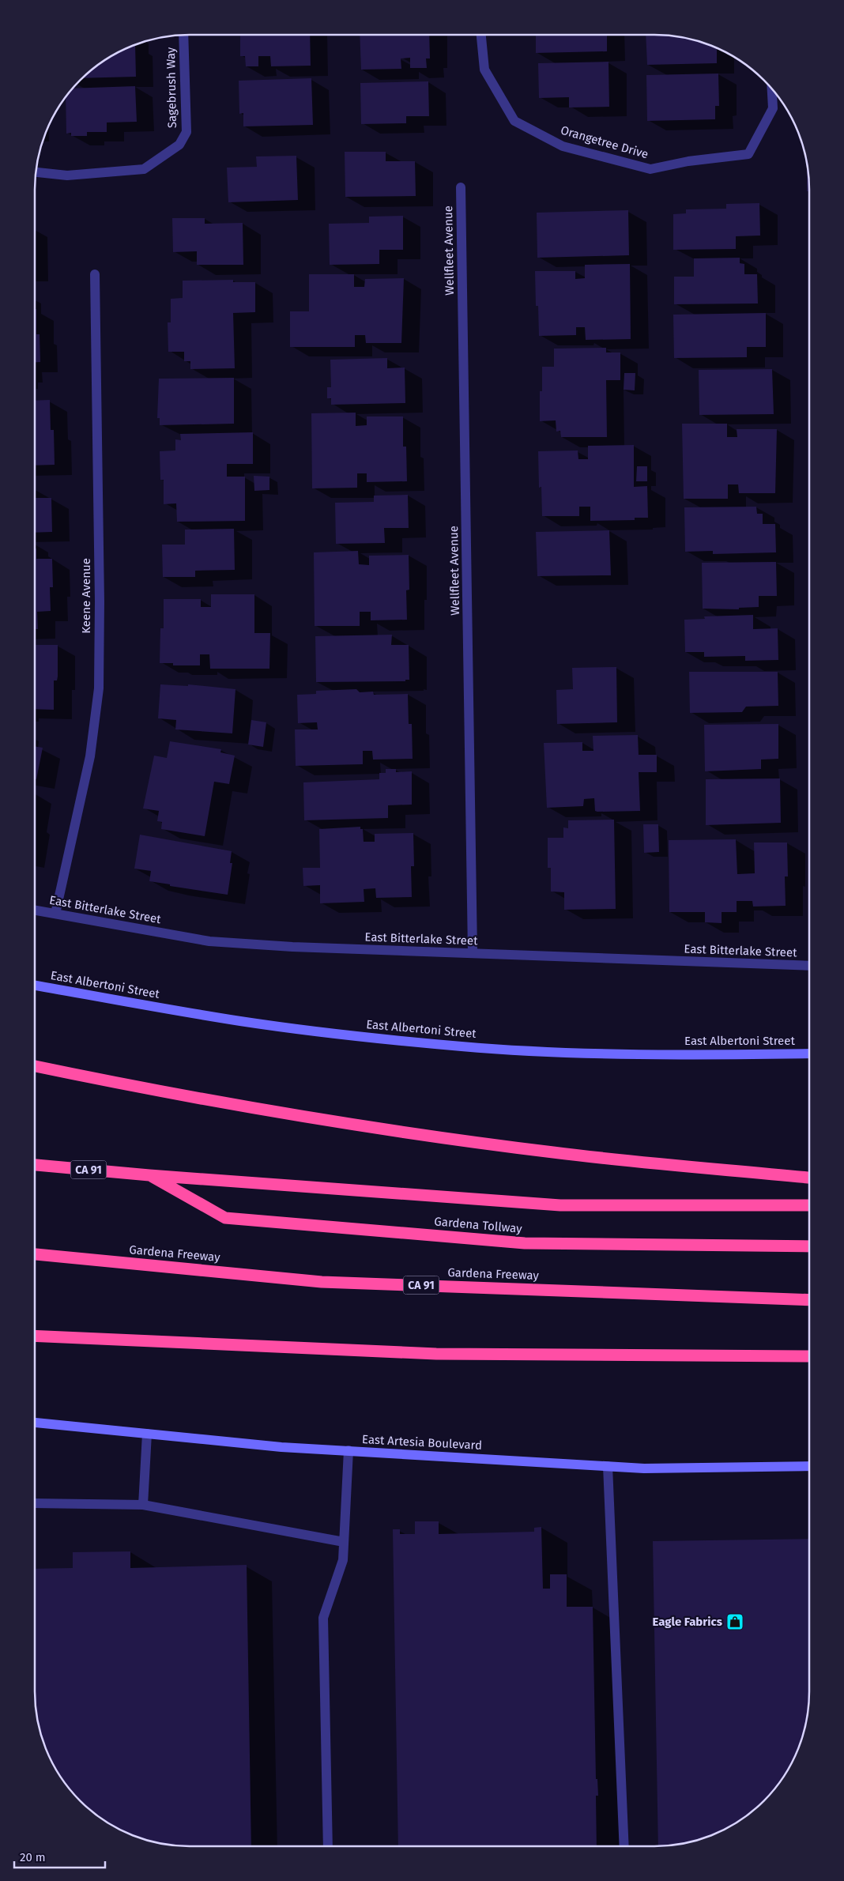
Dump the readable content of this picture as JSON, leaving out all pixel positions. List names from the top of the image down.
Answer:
{
  "streets": {
    "highway": ["CA 91", "Gardena Tollway", "Gardena Freeway"],
    "main road": ["East Albertoni Street", "East Artesia Boulevard"],
    "street": [
      "Sagebrush Way",
      "Orangetree Drive",
      "Wellfleet Avenue",
      "Keene Avenue",
      "East Bitterlake Street"
    ]
  },
  "crossings": [
    ["Wellfleet Avenue", "East Bitterlake Street"],
    ["Keene Avenue", "East Bitterlake Street"],
    ["CA 91", "Gardena Tollway"]
  ],
  "places": {
    "shop": ["Eagle Fabrics"]
  },
  "scale_bar": "20 m"
}
